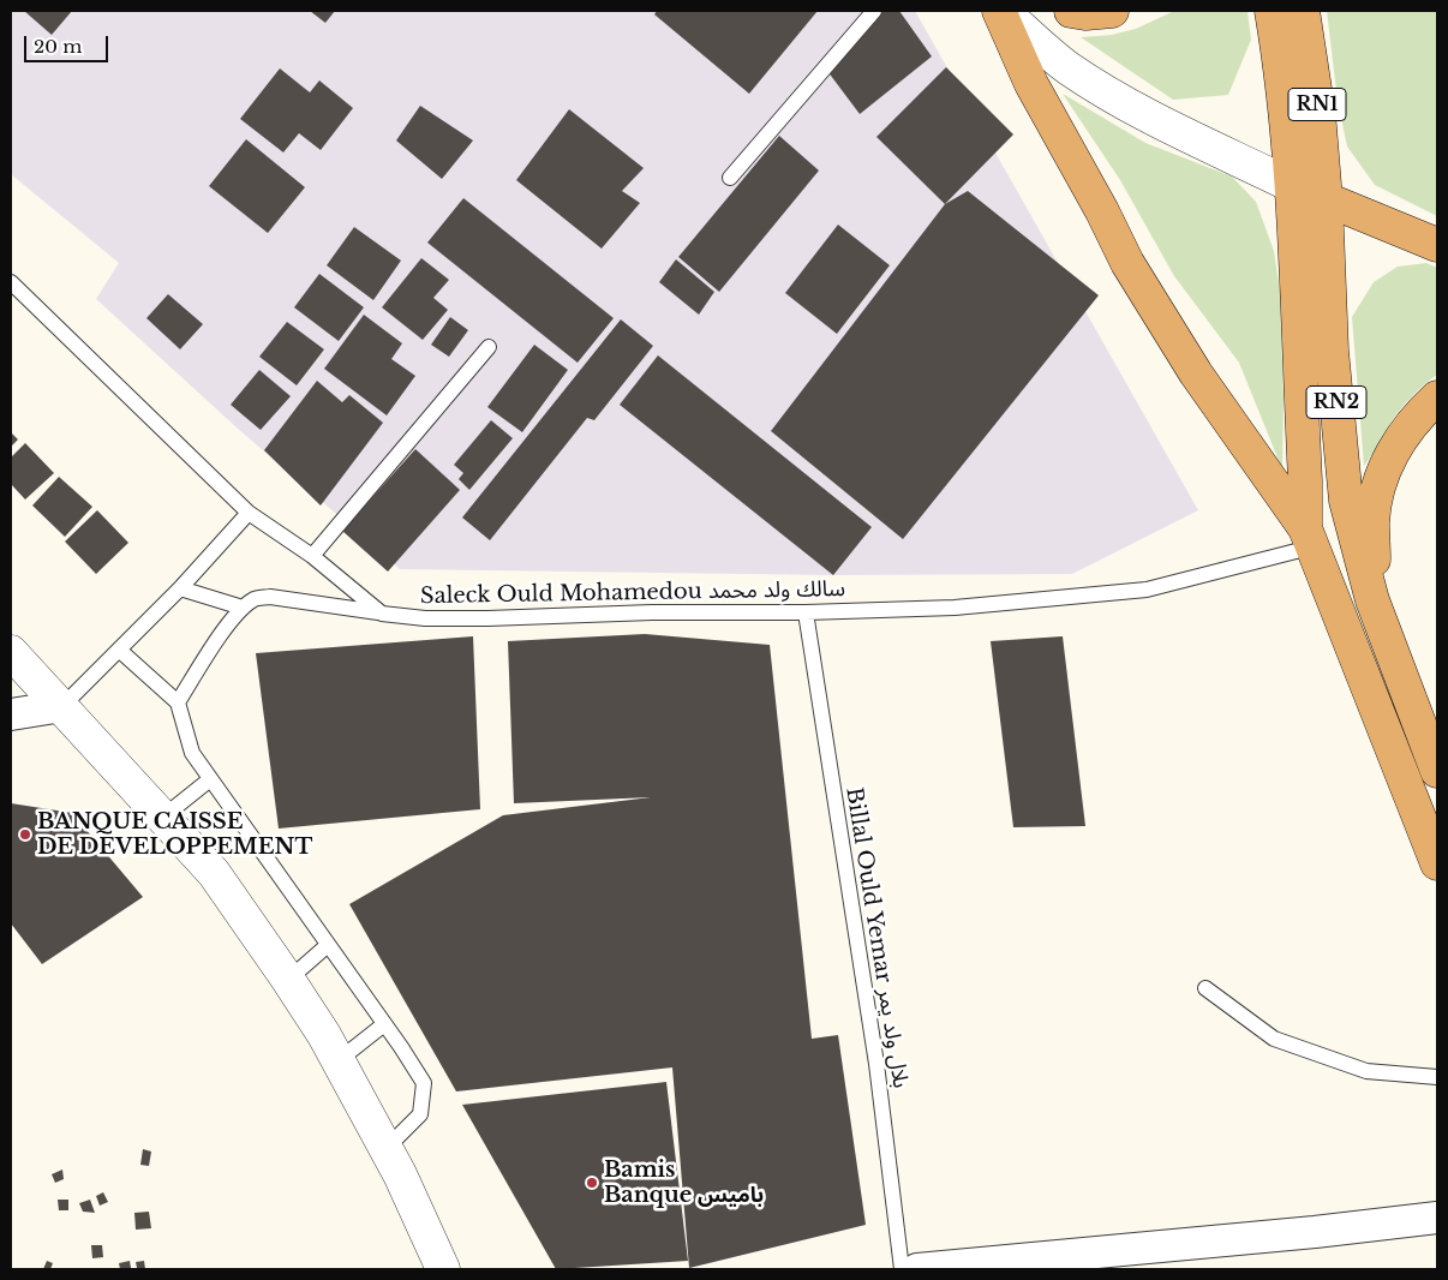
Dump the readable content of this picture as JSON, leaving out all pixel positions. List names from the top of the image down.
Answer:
{
  "streets": {
    "highway": ["RN1", "RN2"],
    "lane": ["Saleck Ould Mohamedou سالك ولد محمد", "Billal Ould Yemar بلال ولد يمر"]
  },
  "crossings": [
    ["RN1", "RN2"],
    ["RN2", "Saleck Ould Mohamedou سالك ولد محمد"],
    ["Saleck Ould Mohamedou سالك ولد محمد", "Billal Ould Yemar بلال ولد يمر"]
  ],
  "places": ["BANQUE CAISSE DE DEVELOPPEMENT", "Bamis Banque باميس"],
  "scale_bar": "20 m"
}
